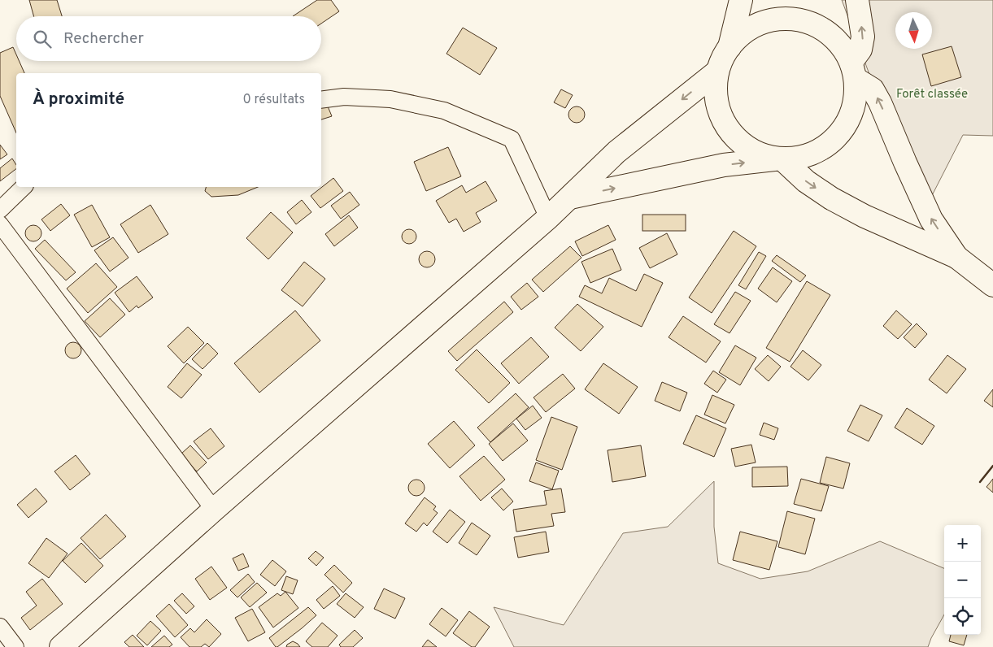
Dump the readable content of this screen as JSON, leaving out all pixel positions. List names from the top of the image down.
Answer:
{
  "parks": ["Forêt classée"],
  "north": "bottom",
  "page": {
    "search": "Rechercher",
    "heading": ["À proximité", "0 résultats"],
    "map_buttons": ["+", "−"]
  }
}
